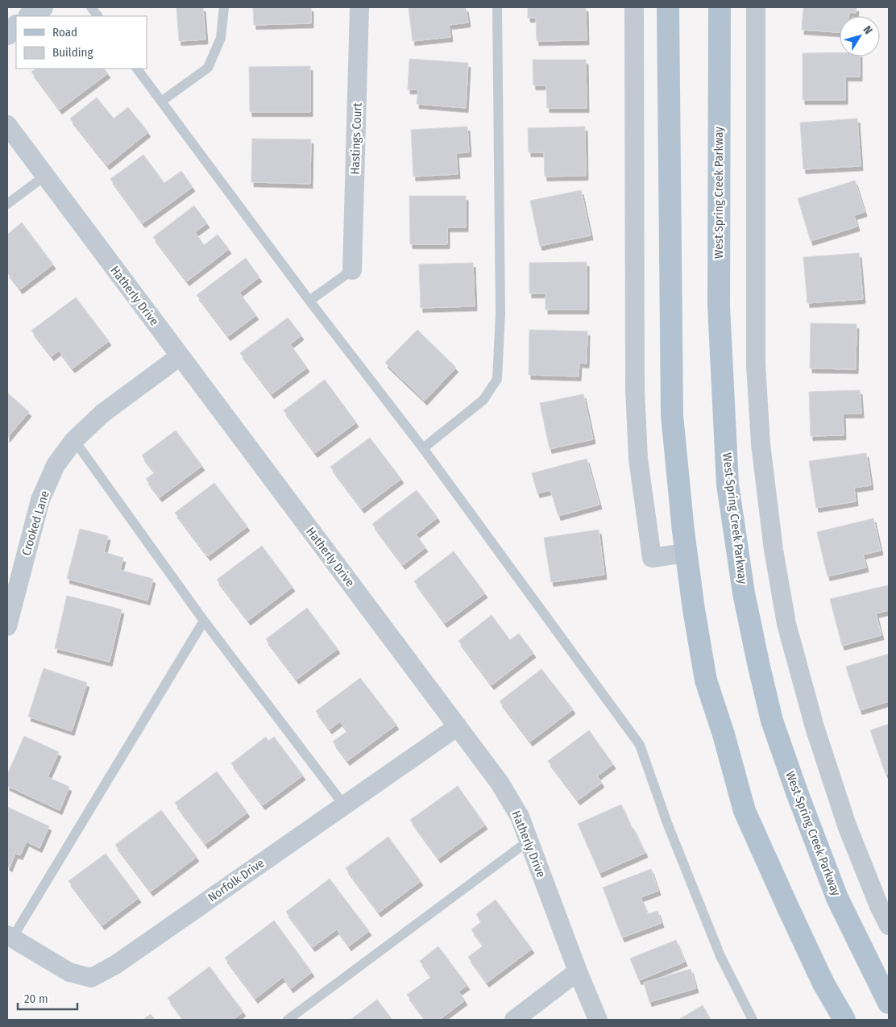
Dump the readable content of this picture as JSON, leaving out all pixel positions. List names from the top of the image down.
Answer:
{
  "streets": {
    "main road": ["West Spring Creek Parkway"],
    "street": [
      "Hastings Court",
      "Hatherly Drive",
      "Crooked Lane",
      "Norfolk Drive"
    ]
  },
  "crossings": [
    ["Hatherly Drive", "Crooked Lane"],
    ["Hatherly Drive", "Norfolk Drive"]
  ],
  "legend": ["Road", "Building"],
  "scale_bar": "20 m",
  "north": "top right"
}
